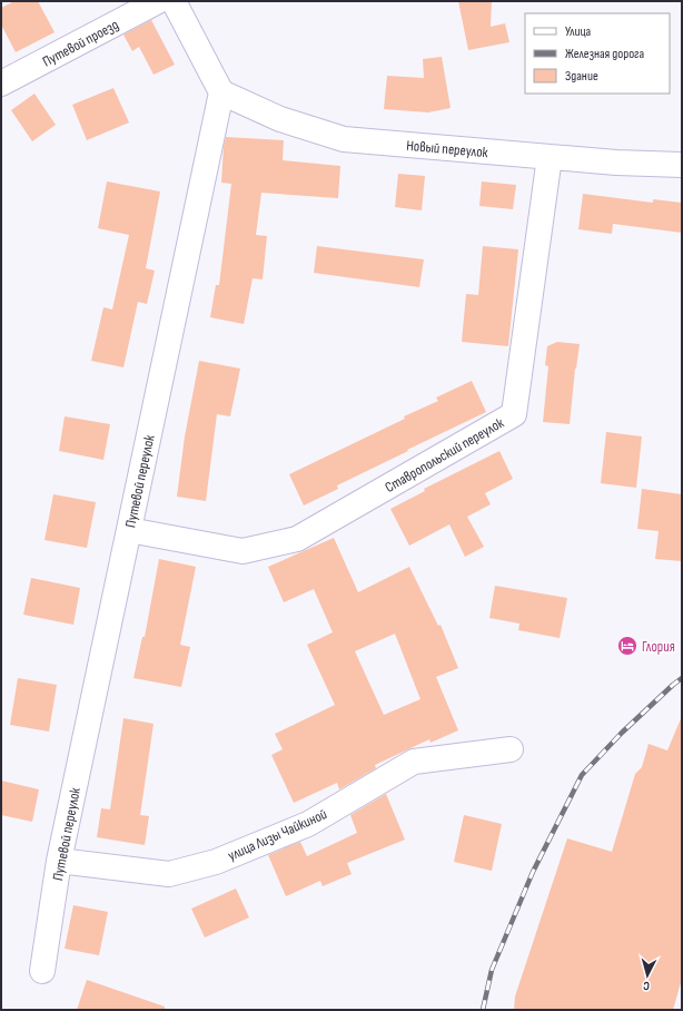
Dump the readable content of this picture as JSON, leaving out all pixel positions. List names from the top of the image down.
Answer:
{
  "streets": {
    "street": [
      "Путевой проезд",
      "Новый переулок",
      "Ставропольский переулок",
      "Путевой переулок",
      "улица Лизы Чайкиной"
    ]
  },
  "crossings": [
    ["Новый переулок", "Ставропольский переулок"],
    ["Новый переулок", "Путевой переулок"],
    ["Ставропольский переулок", "Путевой переулок"],
    ["Путевой переулок", "улица Лизы Чайкиной"]
  ],
  "places": {
    "hotel": ["Глория"]
  },
  "legend": ["Улица", "Железная дорога", "Здание"],
  "north": "bottom"
}
